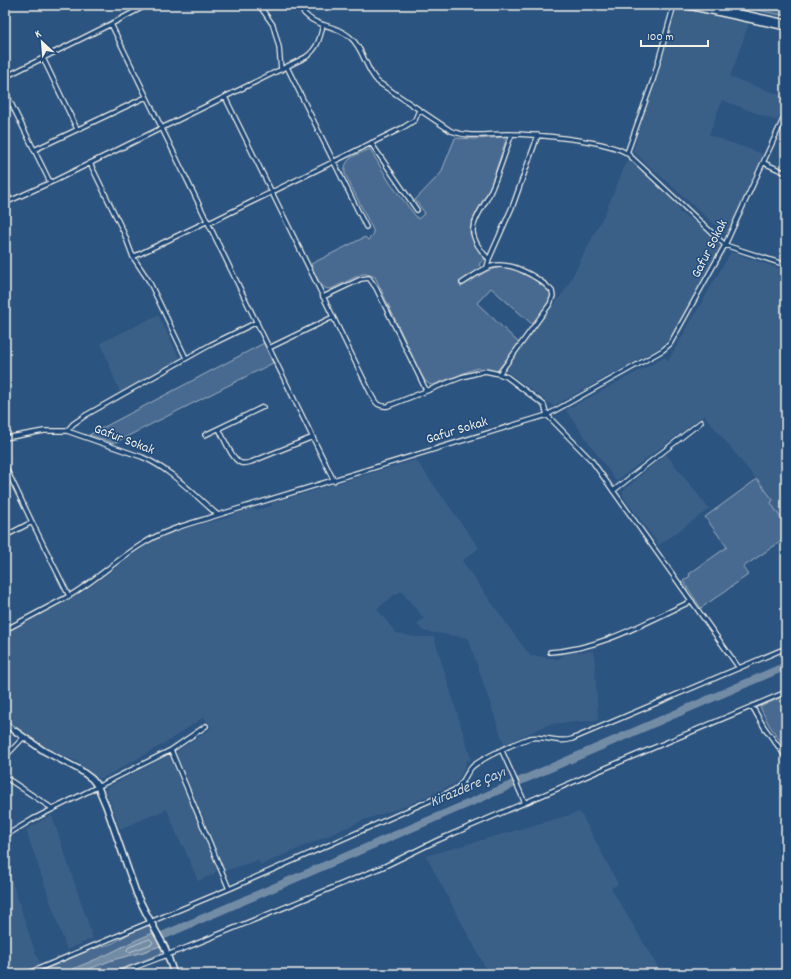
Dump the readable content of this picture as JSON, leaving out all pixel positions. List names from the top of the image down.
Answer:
{
  "streets": {
    "street": ["Gafur Sokak"]
  },
  "water": ["Kirazdere Çayı"],
  "scale_bar": "100 m",
  "north": "top left"
}
